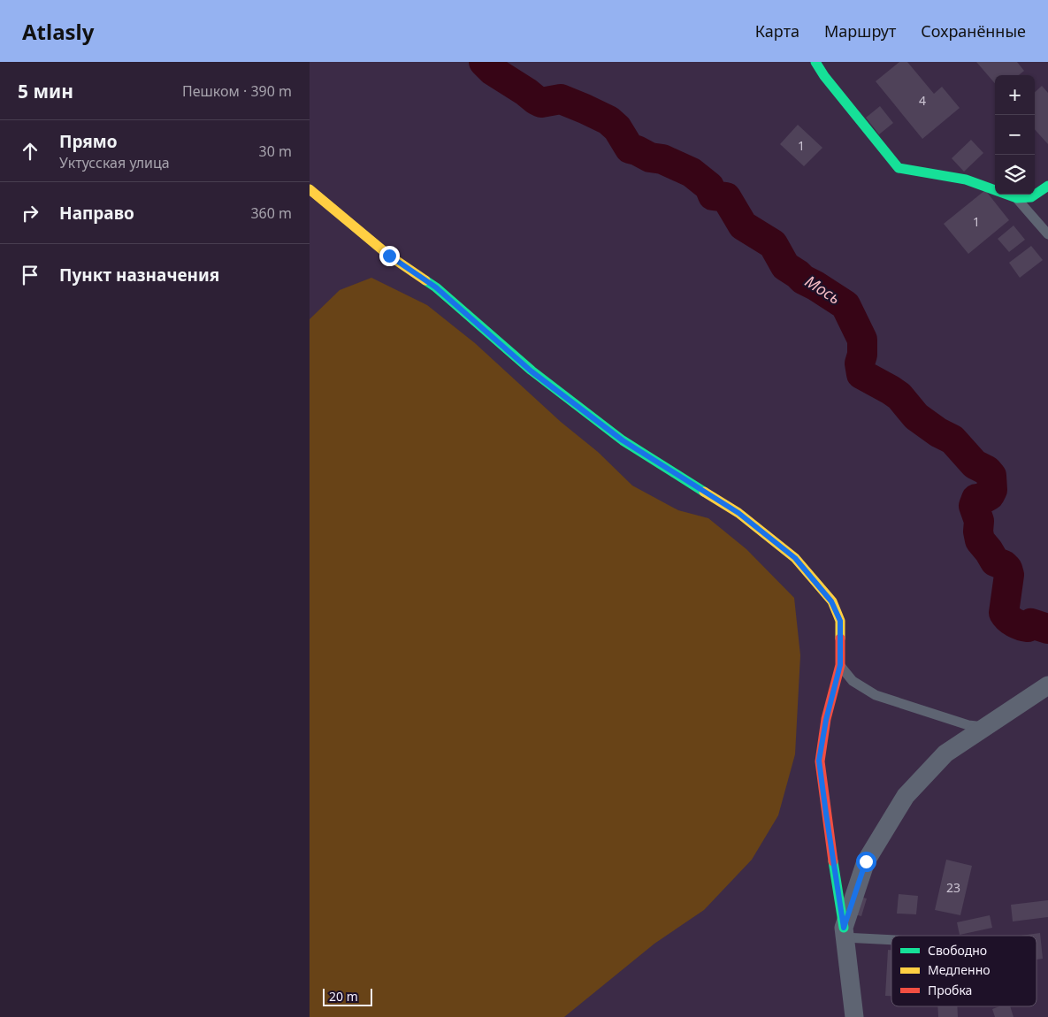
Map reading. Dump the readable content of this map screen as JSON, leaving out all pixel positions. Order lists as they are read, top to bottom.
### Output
{
  "water": ["Мось"],
  "house_numbers": [
    "4",
    "1",
    "1",
    "23"
  ],
  "legend": ["Свободно", "Медленно", "Пробка"],
  "scale_bar": "20 m",
  "page": {
    "header": "Atlasly",
    "nav": ["Карта", "Маршрут", "Сохранённые"],
    "heading": ["5 мин", "Пешком · 390 m"],
    "map_buttons": ["+", "−"],
    "list": [
      ["Прямо", "Уктусская улица", "30 m"],
      ["Направо", "360 m"],
      "Пункт назначения"
    ],
    "scale": "20 m"
  }
}
